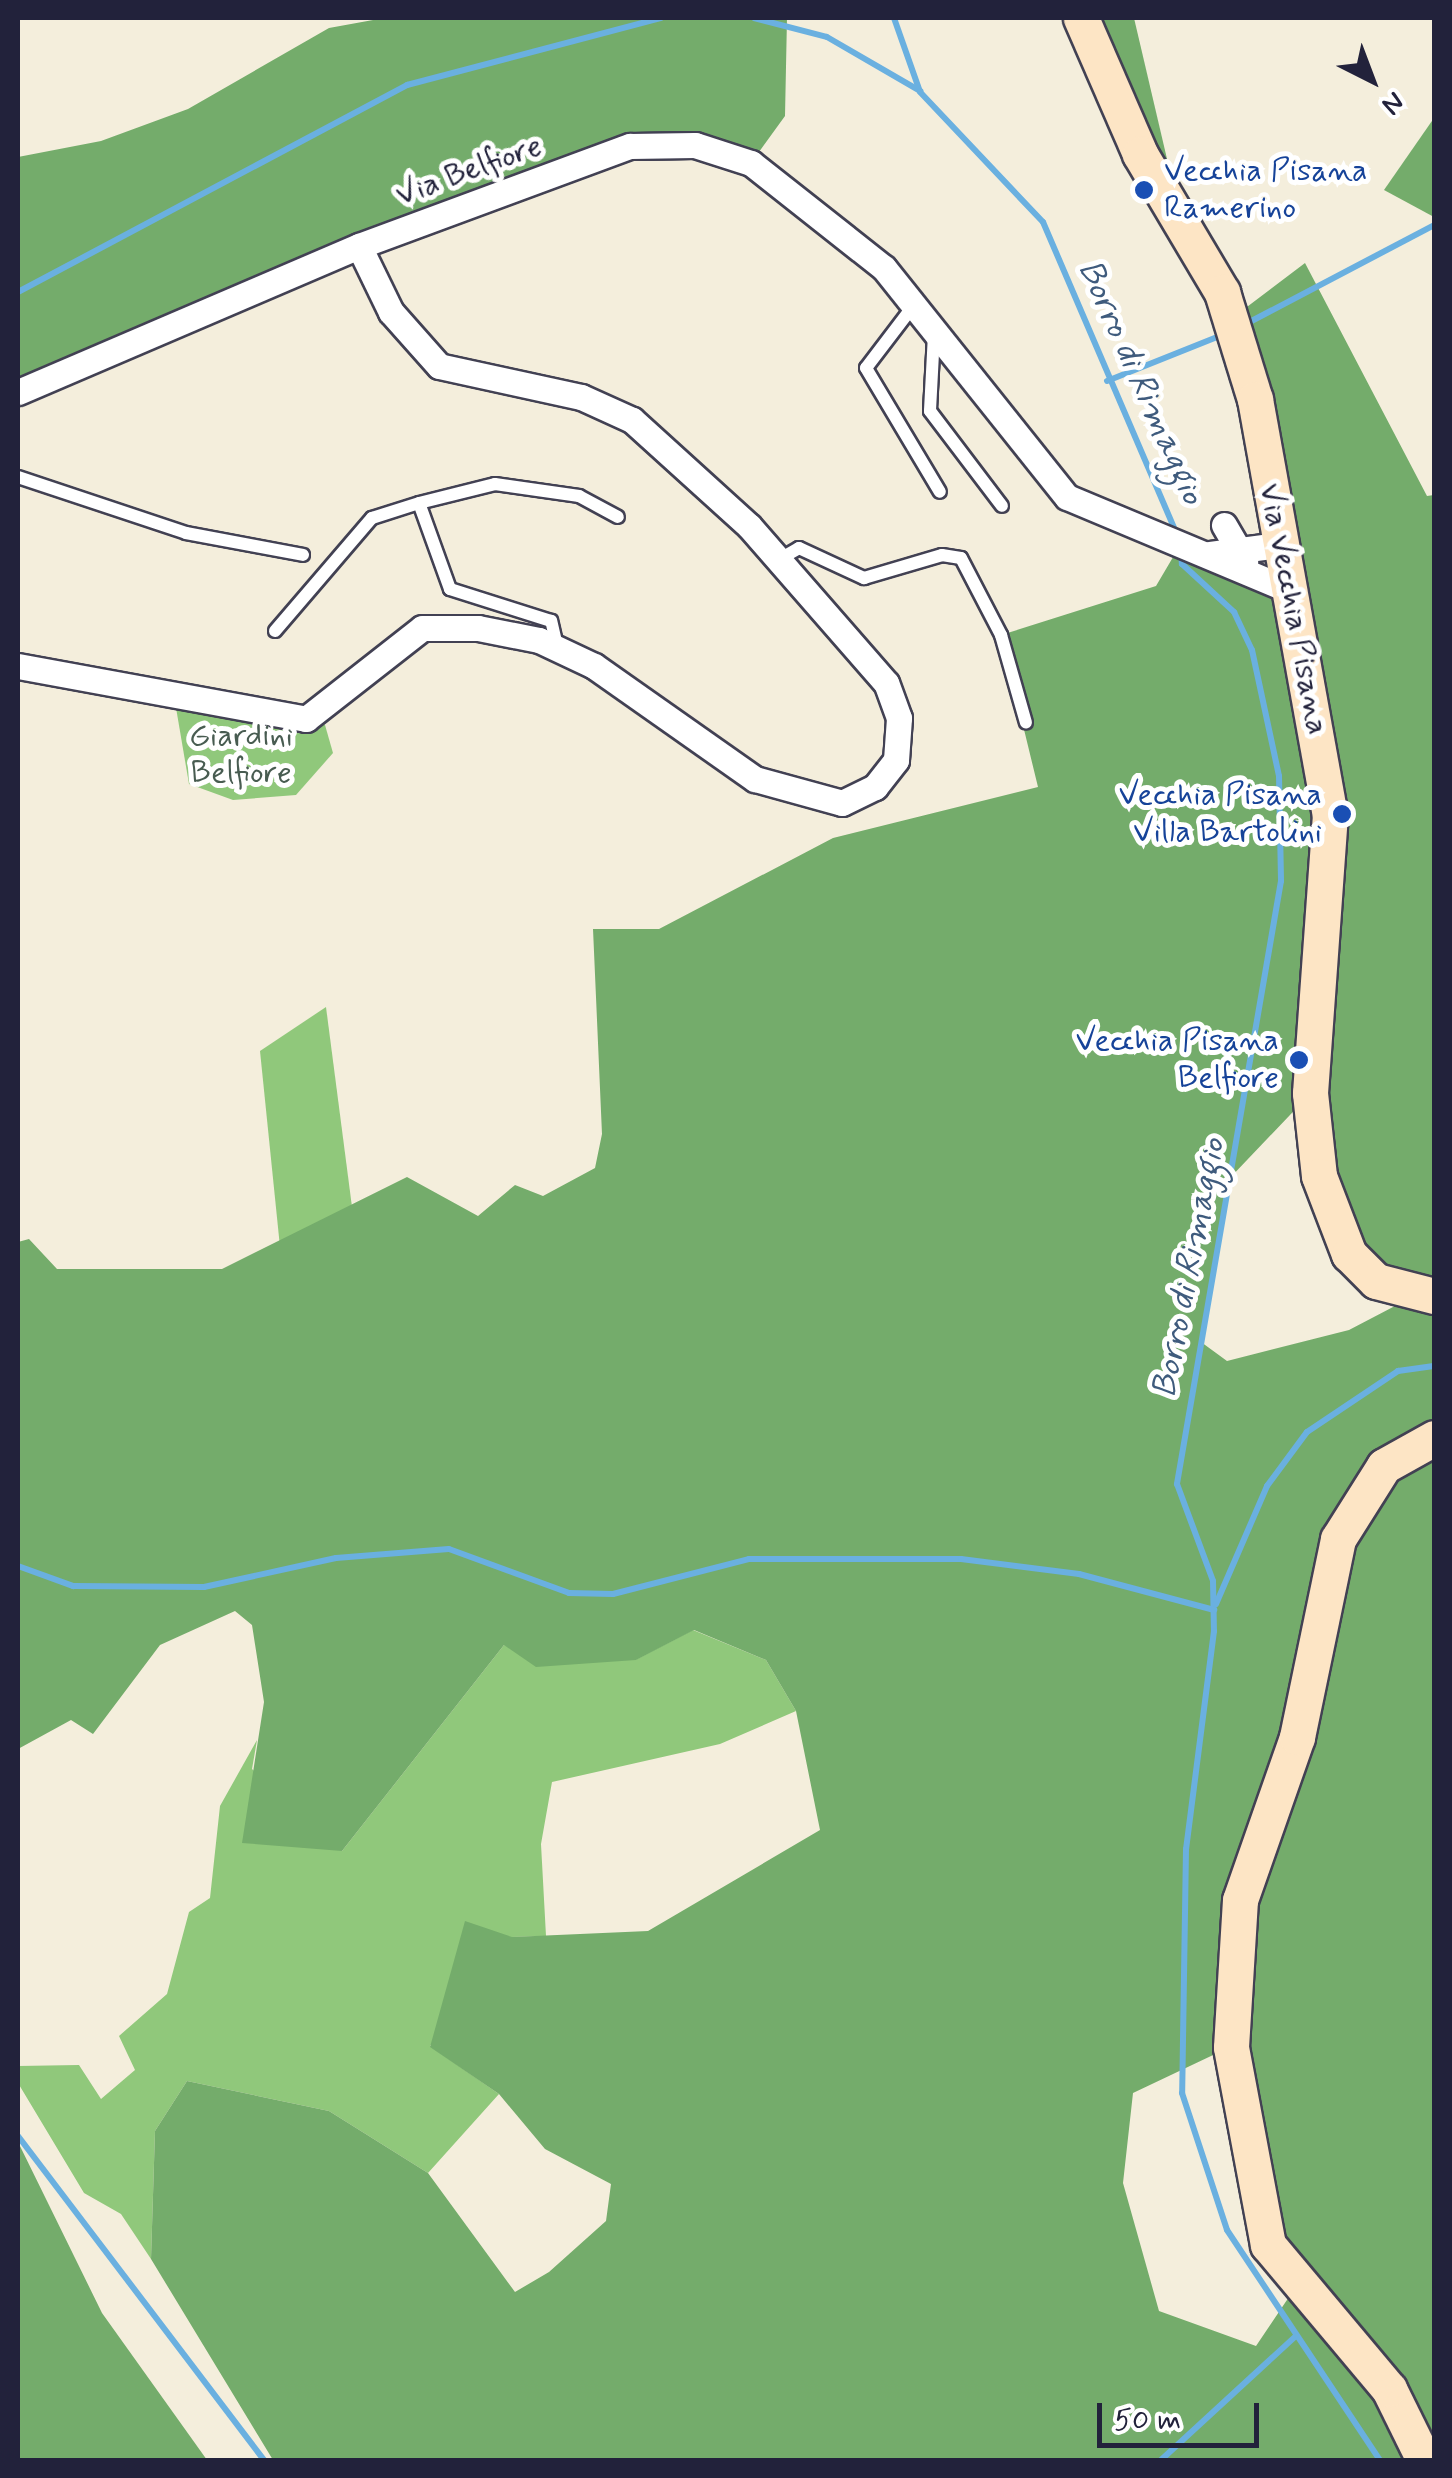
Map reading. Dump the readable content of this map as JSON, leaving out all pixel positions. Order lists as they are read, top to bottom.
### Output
{
  "streets": {
    "main road": ["Via Vecchia Pisana"],
    "street": ["Via Belfiore"]
  },
  "crossings": [
    ["Via Belfiore", "Via Vecchia Pisana"]
  ],
  "water": ["Borro di Rimaggio"],
  "parks": ["Giardini Belfiore"],
  "places": ["Vecchia Pisana Ramerino", "Vecchia Pisana Villa Bartolini", "Vecchia Pisana Belfiore"],
  "scale_bar": "50 m",
  "north": "bottom right"
}
